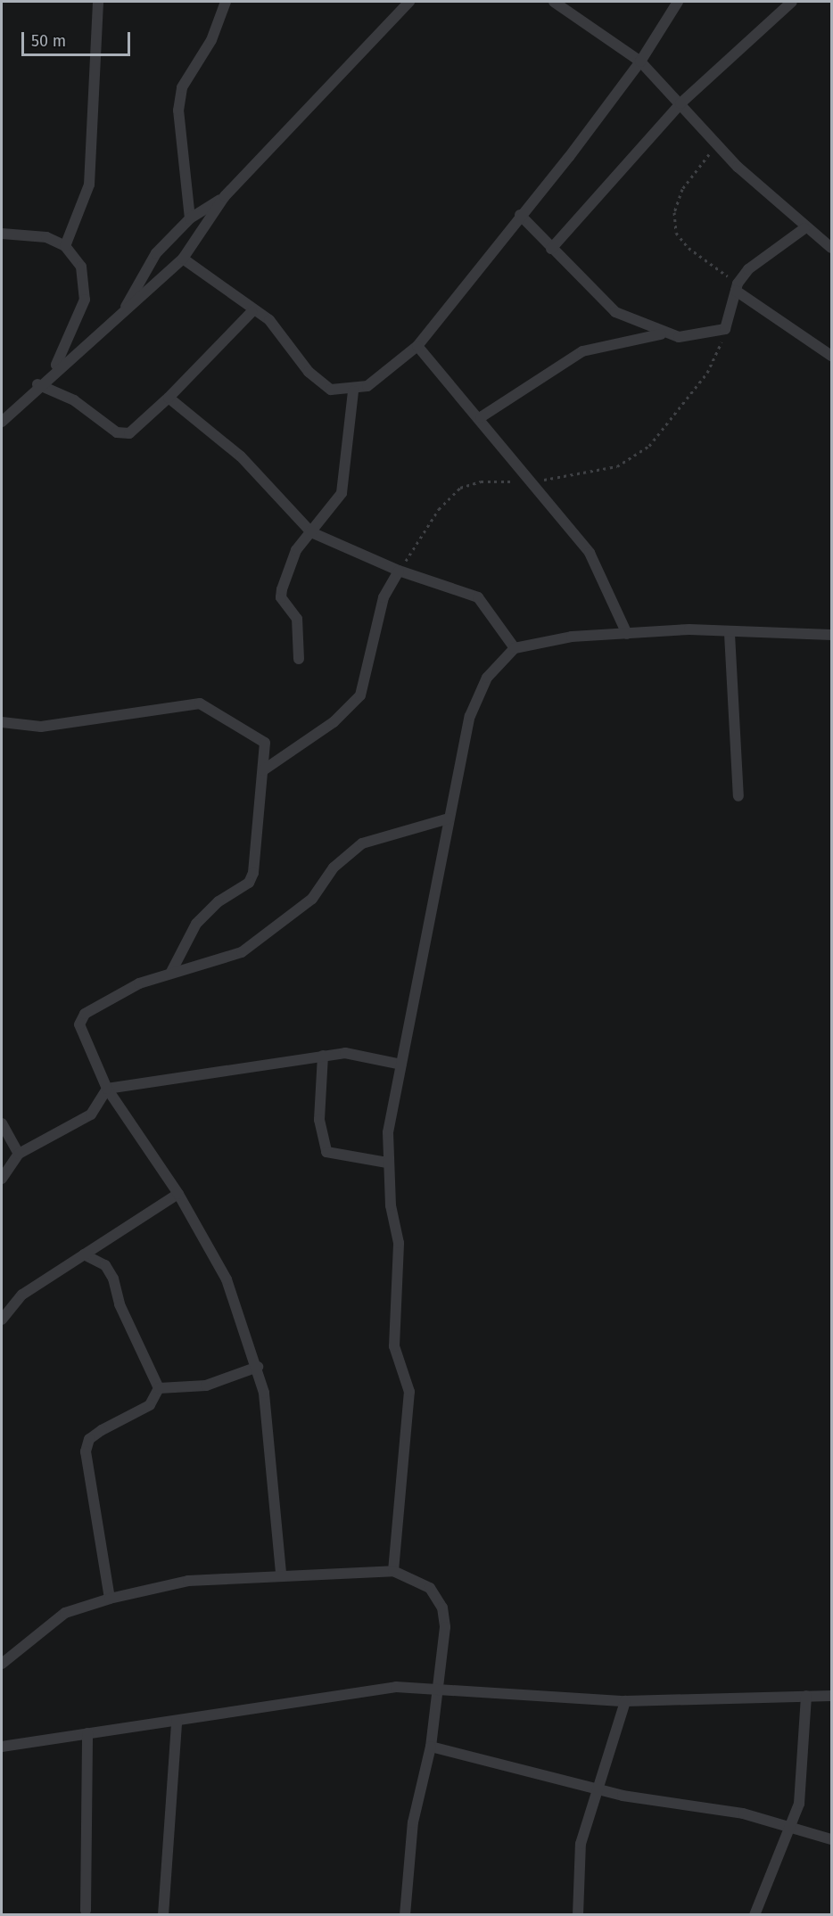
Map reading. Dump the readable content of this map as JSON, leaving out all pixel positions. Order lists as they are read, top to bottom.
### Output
{
  "scale_bar": "50 m"
}
